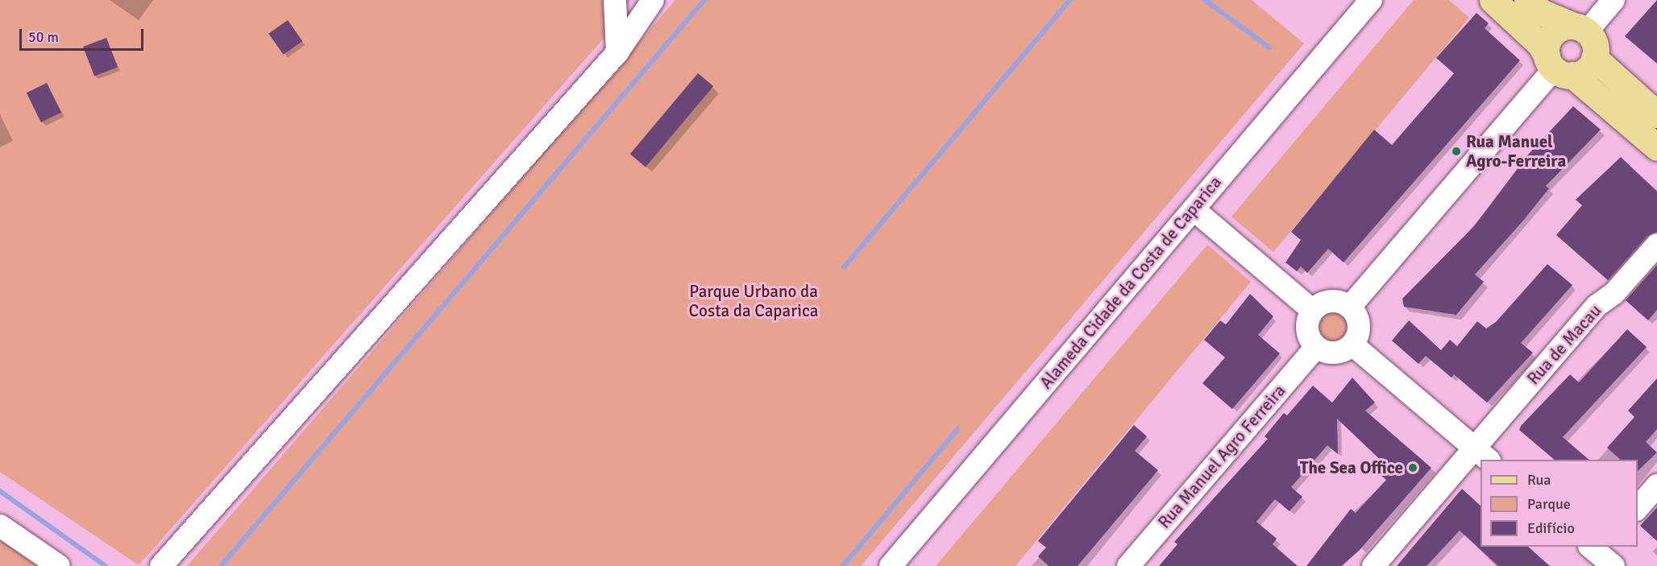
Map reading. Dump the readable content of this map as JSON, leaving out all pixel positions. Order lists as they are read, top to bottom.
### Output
{
  "streets": {
    "street": ["Alameda Cidade da Costa de Caparica", "Rua de Macau", "Rua Manuel Agro Ferreira"]
  },
  "parks": ["Parque Urbano da Costa da Caparica"],
  "places": ["Rua Manuel Agro-Ferreira", "The Sea Office"],
  "legend": ["Rua", "Parque", "Edifício"],
  "scale_bar": "50 m"
}
